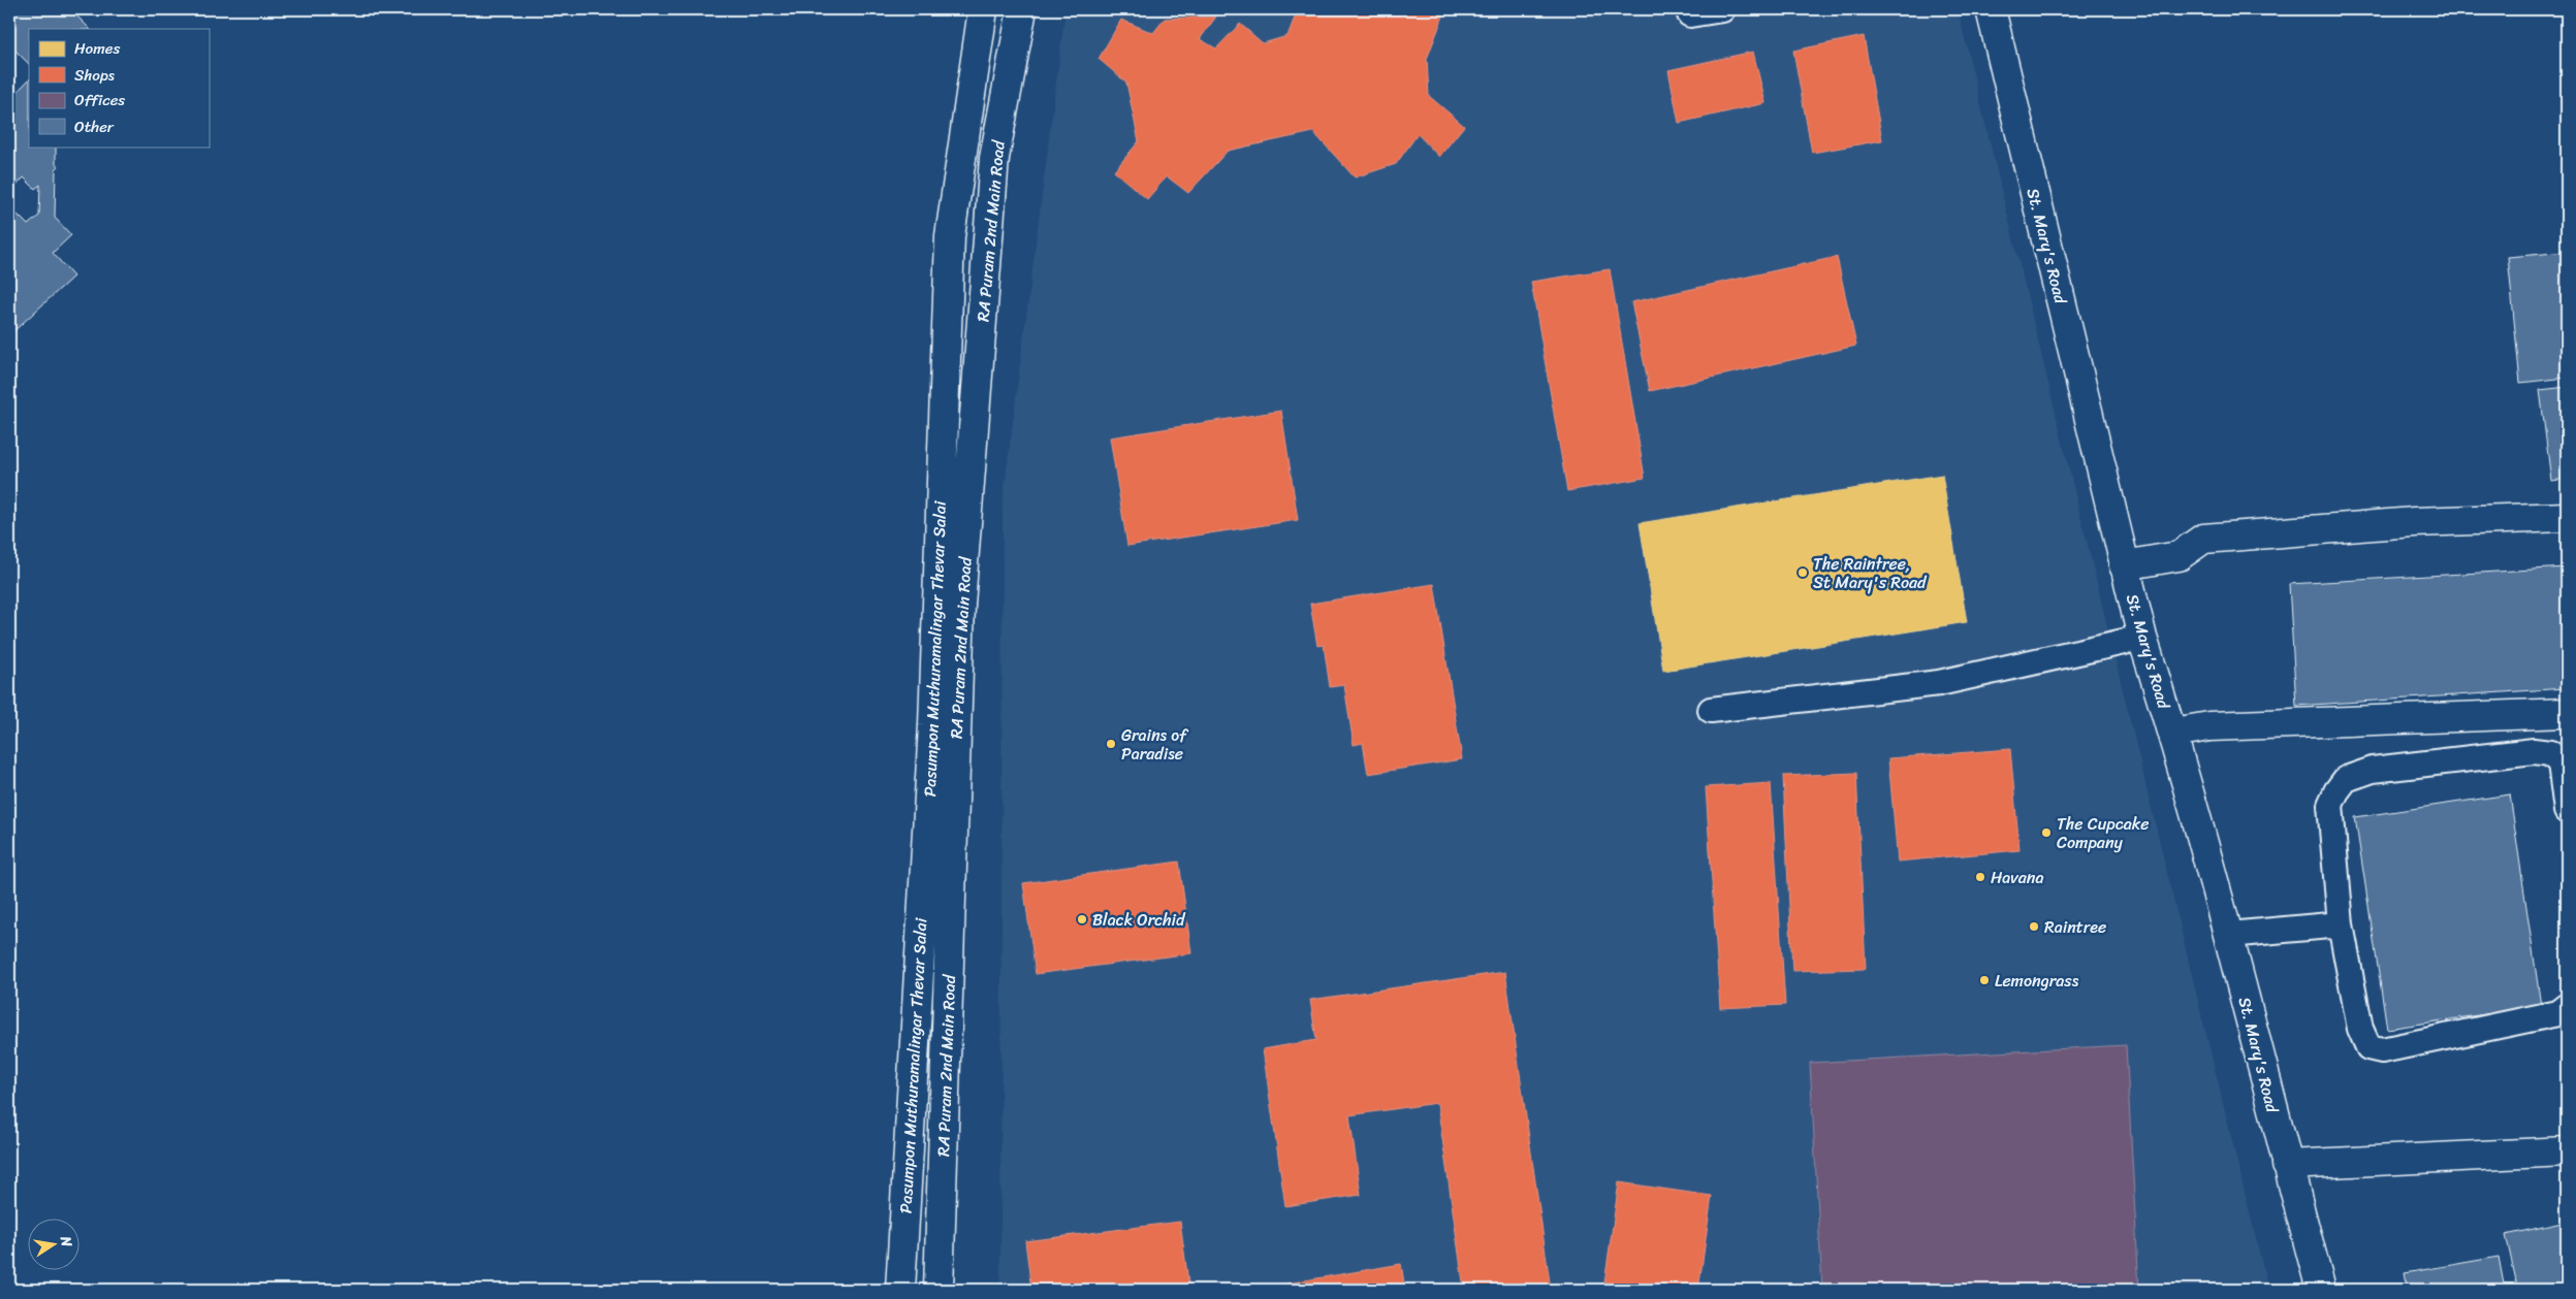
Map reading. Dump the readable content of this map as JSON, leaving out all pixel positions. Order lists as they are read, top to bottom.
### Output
{
  "streets": {
    "main road": ["RA Puram 2nd Main Road", "St. Mary's Road", "Pasumpon Muthuramalingar Thevar Salai"]
  },
  "places": [
    "The Raintree, St Mary's Road",
    "Grains of Paradise",
    "The Cupcake Company",
    "Havana",
    "Black Orchid",
    "Raintree",
    "Lemongrass"
  ],
  "legend": [
    "Homes",
    "Shops",
    "Offices",
    "Other"
  ],
  "north": "right"
}
